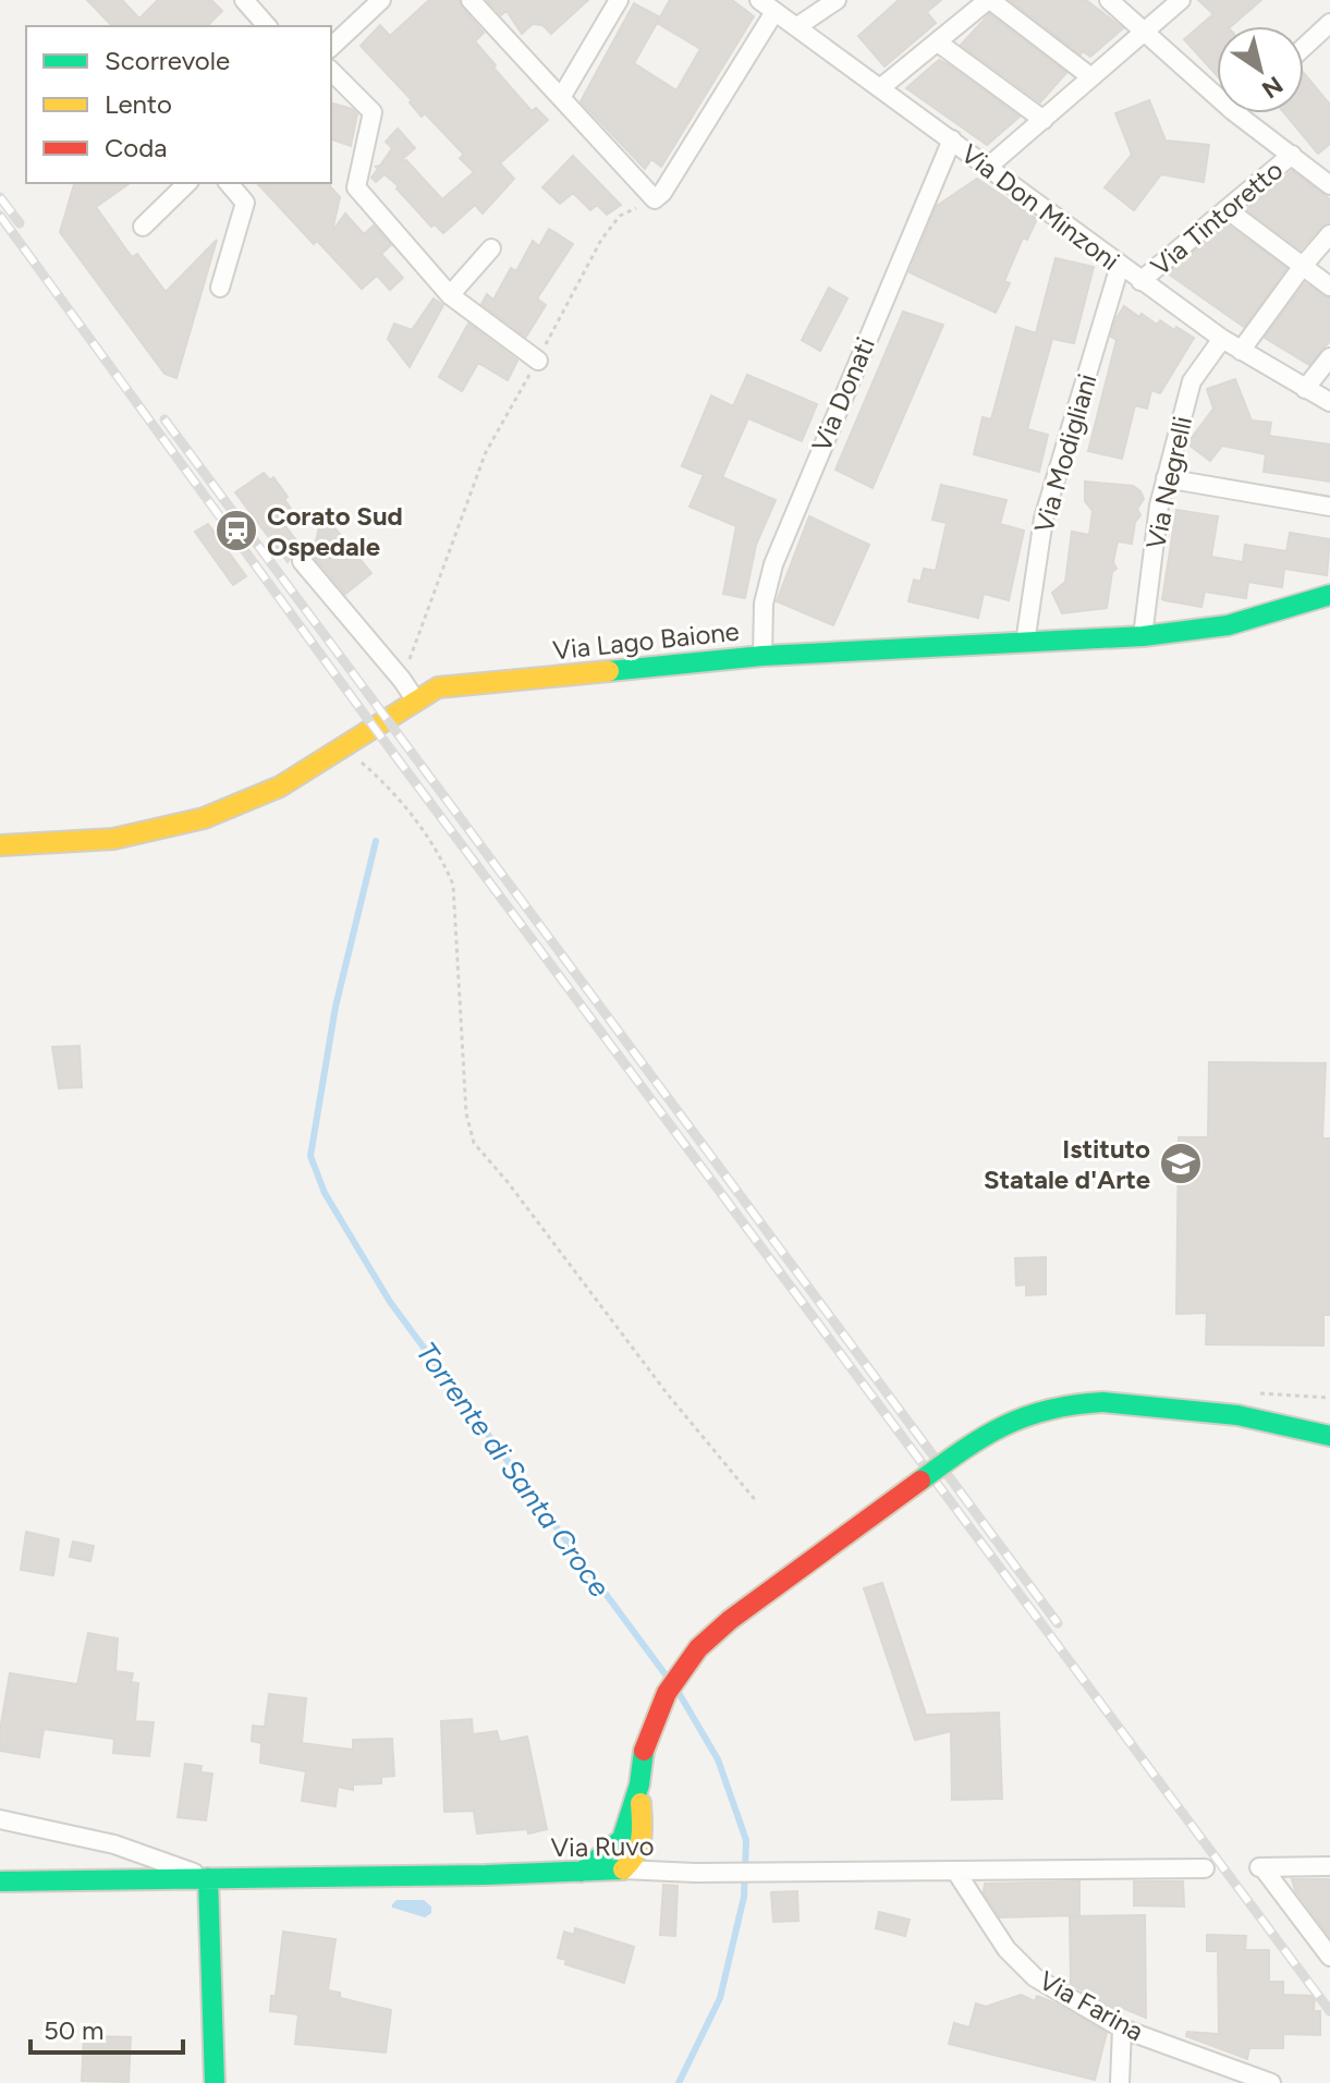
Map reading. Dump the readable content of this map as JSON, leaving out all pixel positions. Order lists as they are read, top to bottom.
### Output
{
  "streets": {
    "main road": ["Via Lago Baione", "Via Ruvo"],
    "street": [
      "Via Don Minzoni",
      "Via Tintoretto",
      "Via Donati",
      "Via Modigliani",
      "Via Negrelli",
      "Via Farina"
    ]
  },
  "crossings": [
    ["Via Don Minzoni", "Via Tintoretto"],
    ["Via Don Minzoni", "Via Donati"],
    ["Via Don Minzoni", "Via Modigliani"],
    ["Via Don Minzoni", "Via Negrelli"],
    ["Via Donati", "Via Lago Baione"],
    ["Via Modigliani", "Via Lago Baione"],
    ["Via Negrelli", "Via Lago Baione"],
    ["Via Ruvo", "Via Farina"]
  ],
  "water": ["Torrente di Santa Croce"],
  "places": {
    "station": ["Corato Sud Ospedale"],
    "school or university": ["Istituto Statale d'Arte"]
  },
  "legend": ["Scorrevole", "Lento", "Coda"],
  "scale_bar": "50 m",
  "north": "bottom right"
}
